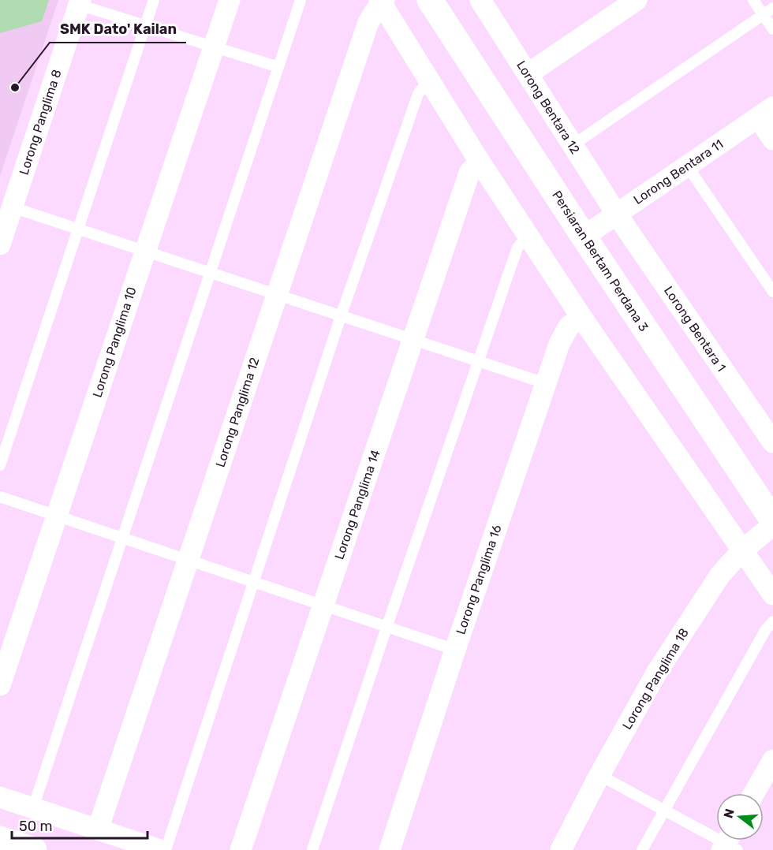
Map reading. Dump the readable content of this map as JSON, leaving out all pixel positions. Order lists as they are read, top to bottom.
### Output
{
  "streets": {
    "street": [
      "Lorong Bentara 12",
      "Lorong Panglima 8",
      "Lorong Bentara 11",
      "Persiaran Bertam Perdana 3",
      "Lorong Bentara 1",
      "Lorong Panglima 10",
      "Lorong Panglima 12",
      "Lorong Panglima 14",
      "Lorong Panglima 16",
      "Lorong Panglima 18"
    ]
  },
  "crossings": [
    ["Lorong Bentara 12", "Lorong Bentara 11"],
    ["Lorong Bentara 12", "Lorong Bentara 1"],
    ["Lorong Bentara 11", "Persiaran Bertam Perdana 3"],
    ["Lorong Bentara 11", "Lorong Bentara 1"]
  ],
  "places": ["SMK Dato' Kailan"],
  "scale_bar": "50 m",
  "north": "left"
}
